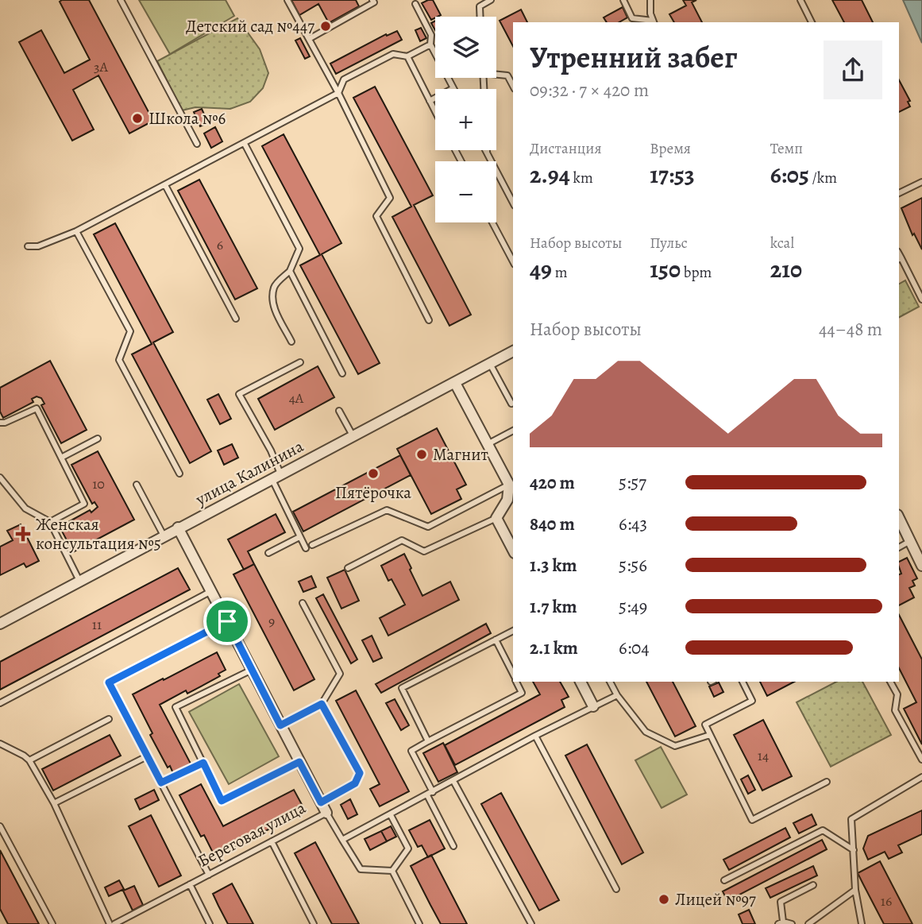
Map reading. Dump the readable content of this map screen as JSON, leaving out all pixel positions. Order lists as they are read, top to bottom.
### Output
{
  "streets": {
    "street": ["улица Калинина", "Береговая улица"]
  },
  "crossings": [
    ["улица Калинина", "Береговая улица"]
  ],
  "places": {
    "other": [
      "Детский сад №447",
      "Школа №6",
      "Магнит",
      "Пятёрочка",
      "Лицей №97"
    ],
    "health": ["Женская консультация №5"]
  },
  "house_numbers": [
    "3А",
    "6",
    "4А",
    "10",
    "9",
    "11",
    "14",
    "16"
  ],
  "page": {
    "map_buttons": ["+", "−"],
    "heading": ["Утренний забег", "09:32 · 7 × 420 m"],
    "stats": [
      ["Дистанция", "2.94 km"],
      ["Время", "17:53"],
      ["Темп", "6:05 /km"],
      ["Набор высоты", "49 m"],
      ["Пульс", "150 bpm"],
      ["kcal", "210"]
    ],
    "chart": ["Набор высоты", "44–48 m"],
    "list": [
      {
        "name": "420 m",
        "note": "5:57"
      },
      {
        "name": "840 m",
        "note": "6:43"
      },
      {
        "name": "1.3 km",
        "note": "5:56"
      },
      {
        "name": "1.7 km",
        "note": "5:49"
      },
      {
        "name": "2.1 km",
        "note": "6:04"
      }
    ]
  }
}
